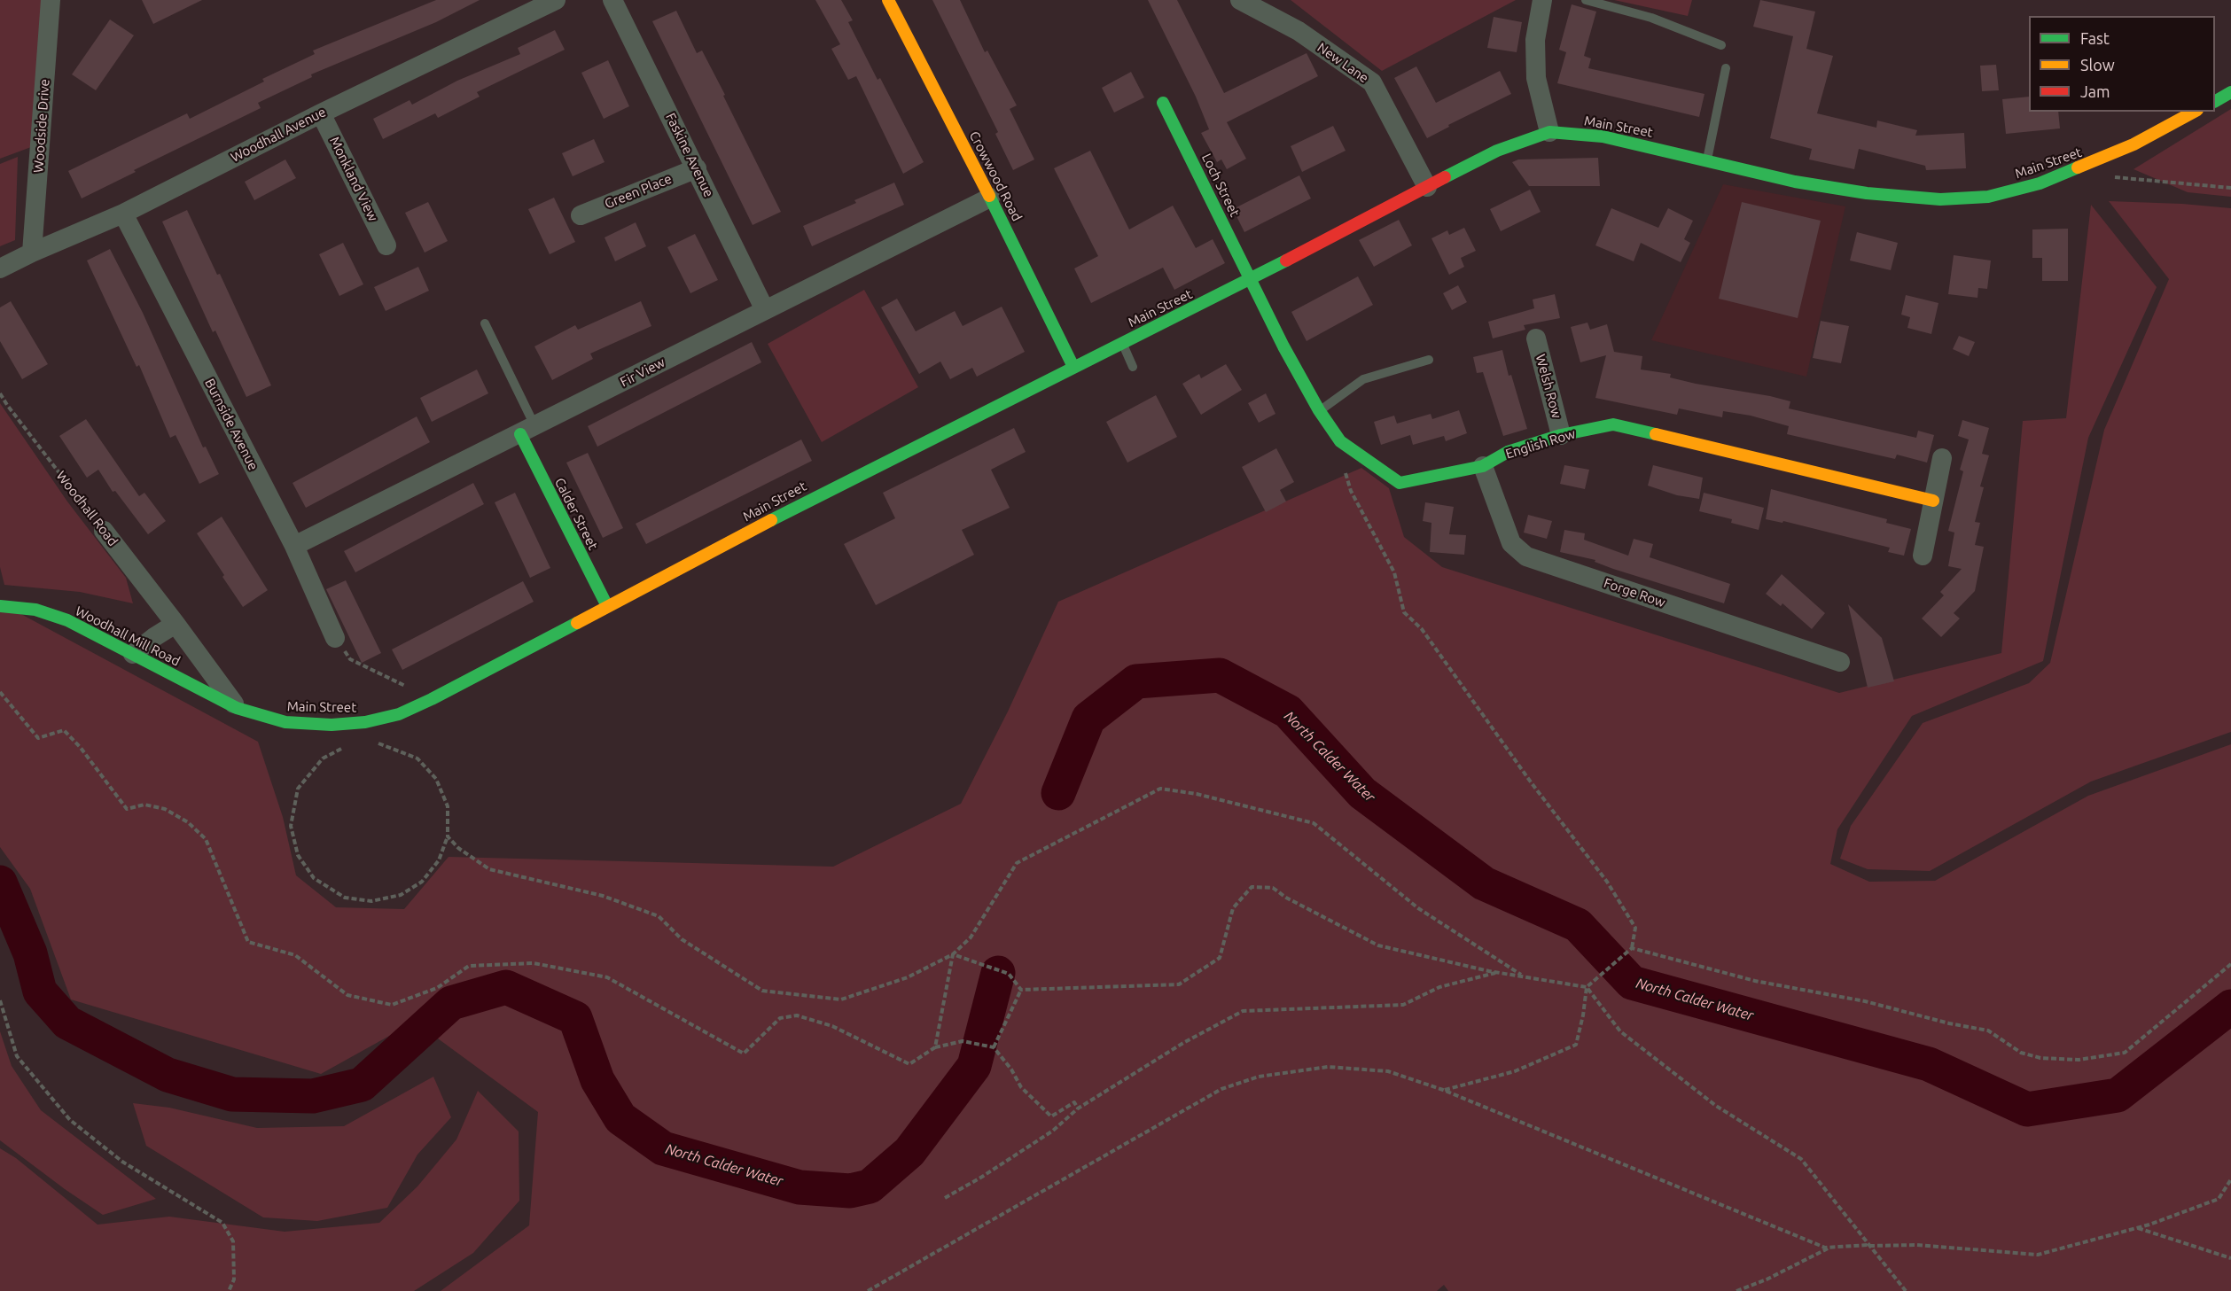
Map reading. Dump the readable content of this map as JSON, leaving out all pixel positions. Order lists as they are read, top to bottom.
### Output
{
  "streets": {
    "main road": [
      "Main Street",
      "Crowwood Road",
      "Loch Street",
      "English Row",
      "Calder Street",
      "Woodhall Mill Road"
    ],
    "street": [
      "New Lane",
      "Woodside Drive",
      "Woodhall Avenue",
      "Faskine Avenue",
      "Monkland View",
      "Green Place",
      "Fir View",
      "Welsh Row",
      "Burnside Avenue",
      "Woodhall Road",
      "Forge Row"
    ]
  },
  "crossings": [
    ["New Lane", "Main Street"],
    ["Woodside Drive", "Woodhall Avenue"],
    ["Main Street", "Crowwood Road"],
    ["Main Street", "Loch Street"],
    ["Main Street", "English Row"],
    ["Main Street", "Woodhall Road"],
    ["Main Street", "Calder Street"],
    ["Main Street", "Woodhall Mill Road"],
    ["Woodhall Avenue", "Monkland View"],
    ["Woodhall Avenue", "Burnside Avenue"],
    ["Faskine Avenue", "Green Place"],
    ["Faskine Avenue", "Fir View"],
    ["Crowwood Road", "Fir View"],
    ["Loch Street", "English Row"],
    ["Fir View", "Burnside Avenue"],
    ["Fir View", "Calder Street"],
    ["Welsh Row", "English Row"],
    ["English Row", "Forge Row"],
    ["Woodhall Road", "Woodhall Mill Road"]
  ],
  "water": ["North Calder Water"],
  "legend": ["Fast", "Slow", "Jam"]
}
